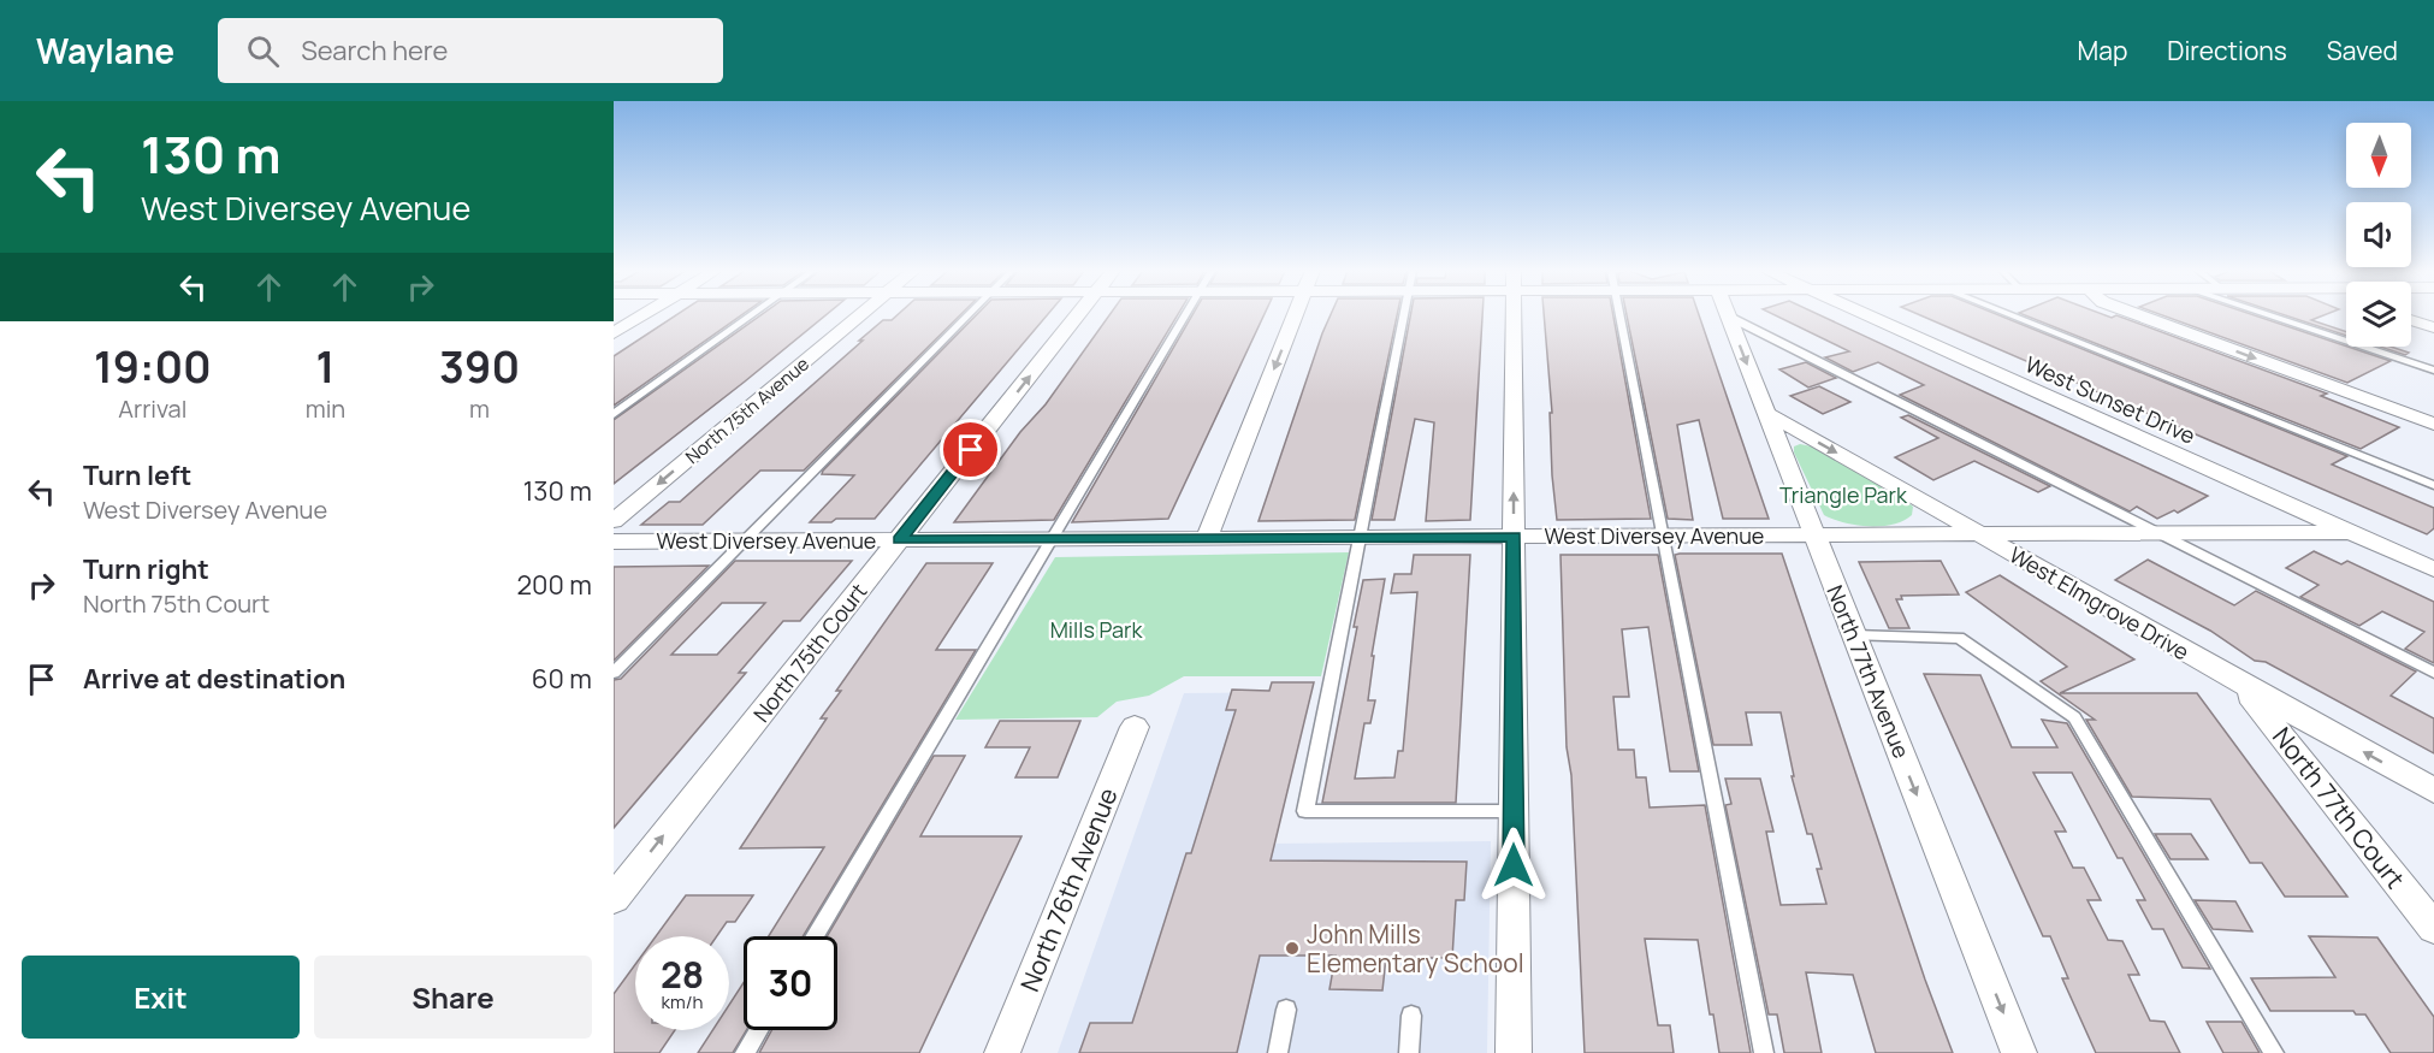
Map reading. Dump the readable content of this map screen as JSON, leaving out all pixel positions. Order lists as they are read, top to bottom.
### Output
{
  "streets": {
    "street": [
      "West Sunset Drive",
      "North 75th Avenue",
      "West Diversey Avenue",
      "West Elmgrove Drive",
      "North 75th Court",
      "North 77th Avenue",
      "North 77th Court",
      "North 76th Avenue"
    ]
  },
  "crossings": [
    ["West Sunset Drive", "West Diversey Avenue"],
    ["West Diversey Avenue", "West Elmgrove Drive"],
    ["West Diversey Avenue", "North 75th Court"],
    ["West Diversey Avenue", "North 77th Avenue"],
    ["West Elmgrove Drive", "North 77th Avenue"],
    ["West Elmgrove Drive", "North 77th Court"]
  ],
  "one_way": ["North 75th Avenue", "North 75th Court", "North 77th Avenue"],
  "parks": ["Triangle Park", "Mills Park"],
  "places": ["John Mills Elementary School"],
  "north": "bottom",
  "page": {
    "header": "Waylane",
    "search": "Search here",
    "nav": ["Map", "Directions", "Saved"],
    "turn": ["130 m", "West Diversey Avenue"],
    "eta": [
      "19:00",
      "Arrival",
      "1",
      "min",
      "390",
      "m"
    ],
    "list": [
      {
        "name": "Turn left",
        "note": "West Diversey Avenue",
        "value": "130 m"
      },
      {
        "name": "Turn right",
        "note": "North 75th Court",
        "value": "200 m"
      },
      {
        "name": "Arrive at destination",
        "value": "60 m"
      }
    ],
    "speed": "28 km/h",
    "limit": "30",
    "buttons": ["Exit", "Share"]
  }
}
